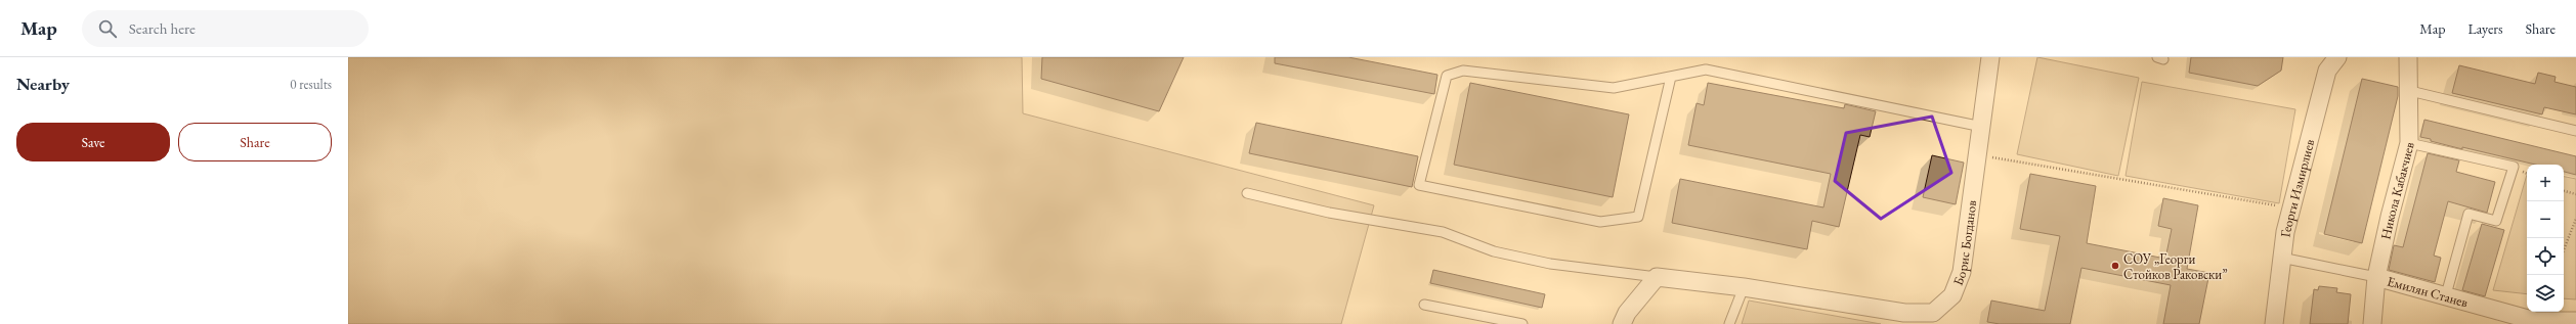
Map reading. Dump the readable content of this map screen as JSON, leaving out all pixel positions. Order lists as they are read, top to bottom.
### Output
{
  "streets": {
    "street": [
      "Георги Измирлиев",
      "Никола Кабакчиев",
      "Борис Богданов",
      "Емилян Станев"
    ]
  },
  "crossings": [
    ["Никола Кабакчиев", "Емилян Станев"]
  ],
  "places": ["СОУ „Георги Стойков Раковски”"],
  "page": {
    "header": "Map",
    "search": "Search here",
    "nav": ["Map", "Layers", "Share"],
    "heading": ["Nearby", "0 results"],
    "buttons": ["Save", "Share"],
    "map_buttons": ["+", "−"]
  }
}
